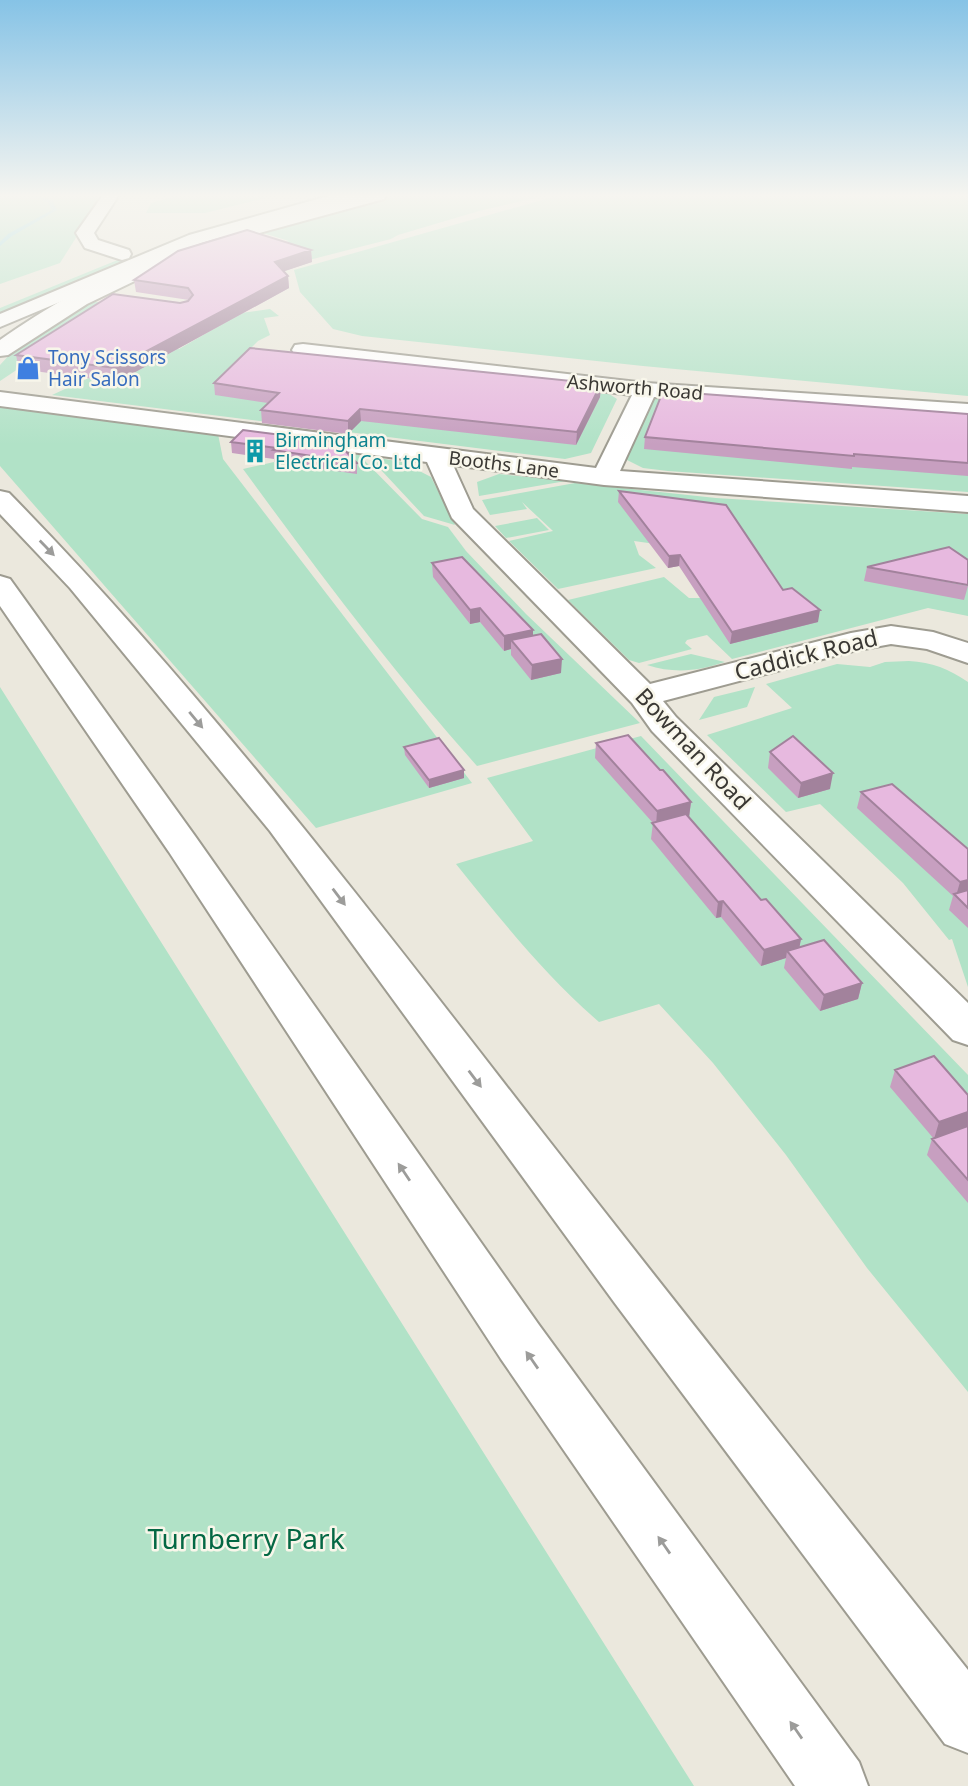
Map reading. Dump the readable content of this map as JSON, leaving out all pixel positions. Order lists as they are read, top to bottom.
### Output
{
  "streets": {
    "main road": [
      "Ashworth Road",
      "Booths Lane",
      "Caddick Road",
      "Bowman Road"
    ]
  },
  "crossings": [
    ["Booths Lane", "Bowman Road"],
    ["Caddick Road", "Bowman Road"]
  ],
  "parks": ["Turnberry Park"],
  "places": {
    "shop": ["Tony Scissors Hair Salon"],
    "building": ["Birmingham Electrical Co. Ltd"]
  }
}
